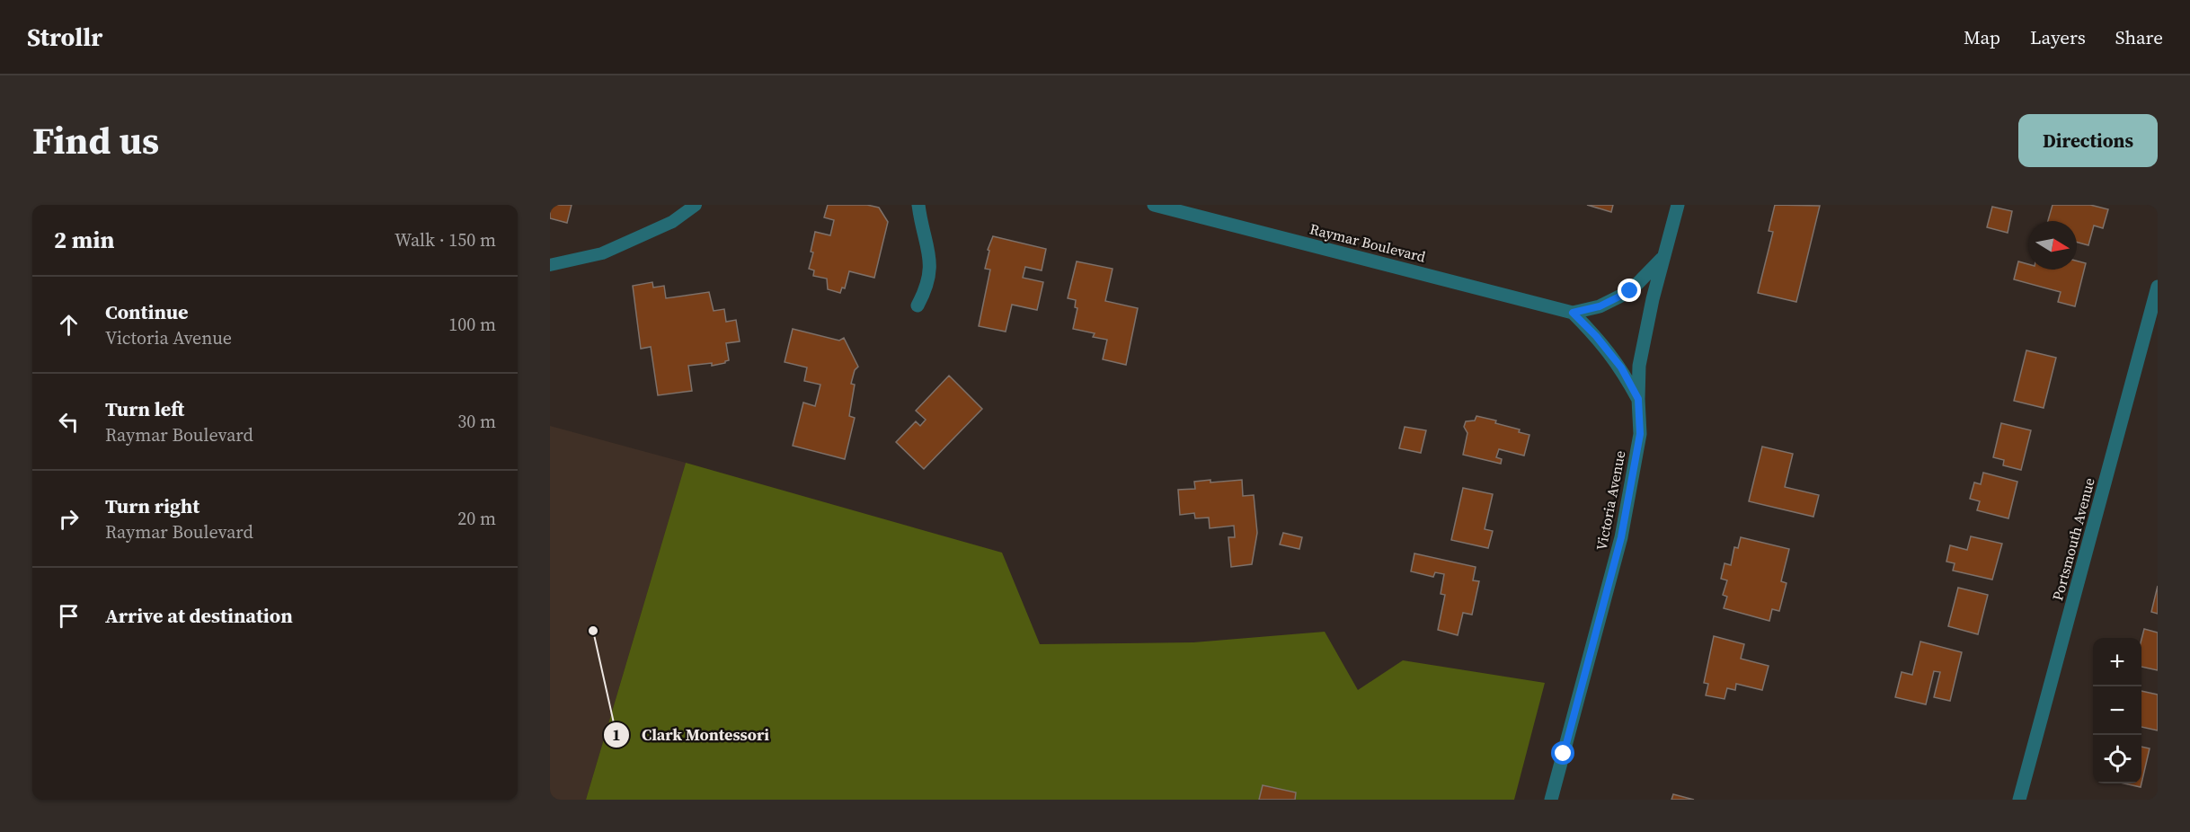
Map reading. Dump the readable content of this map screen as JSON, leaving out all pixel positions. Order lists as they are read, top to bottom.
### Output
{
  "streets": {
    "street": ["Raymar Boulevard", "Victoria Avenue", "Portsmouth Avenue"]
  },
  "crossings": [
    ["Raymar Boulevard", "Victoria Avenue"]
  ],
  "places": ["Clark Montessori"],
  "north": "right",
  "page": {
    "header": "Strollr",
    "nav": ["Map", "Layers", "Share"],
    "title": "Find us",
    "buttons": "Directions",
    "heading": ["2 min", "Walk · 150 m"],
    "list": [
      ["Continue", "Victoria Avenue", "100 m"],
      ["Turn left", "Raymar Boulevard", "30 m"],
      ["Turn right", "Raymar Boulevard", "20 m"],
      "Arrive at destination"
    ],
    "map_buttons": ["+", "−"]
  }
}
